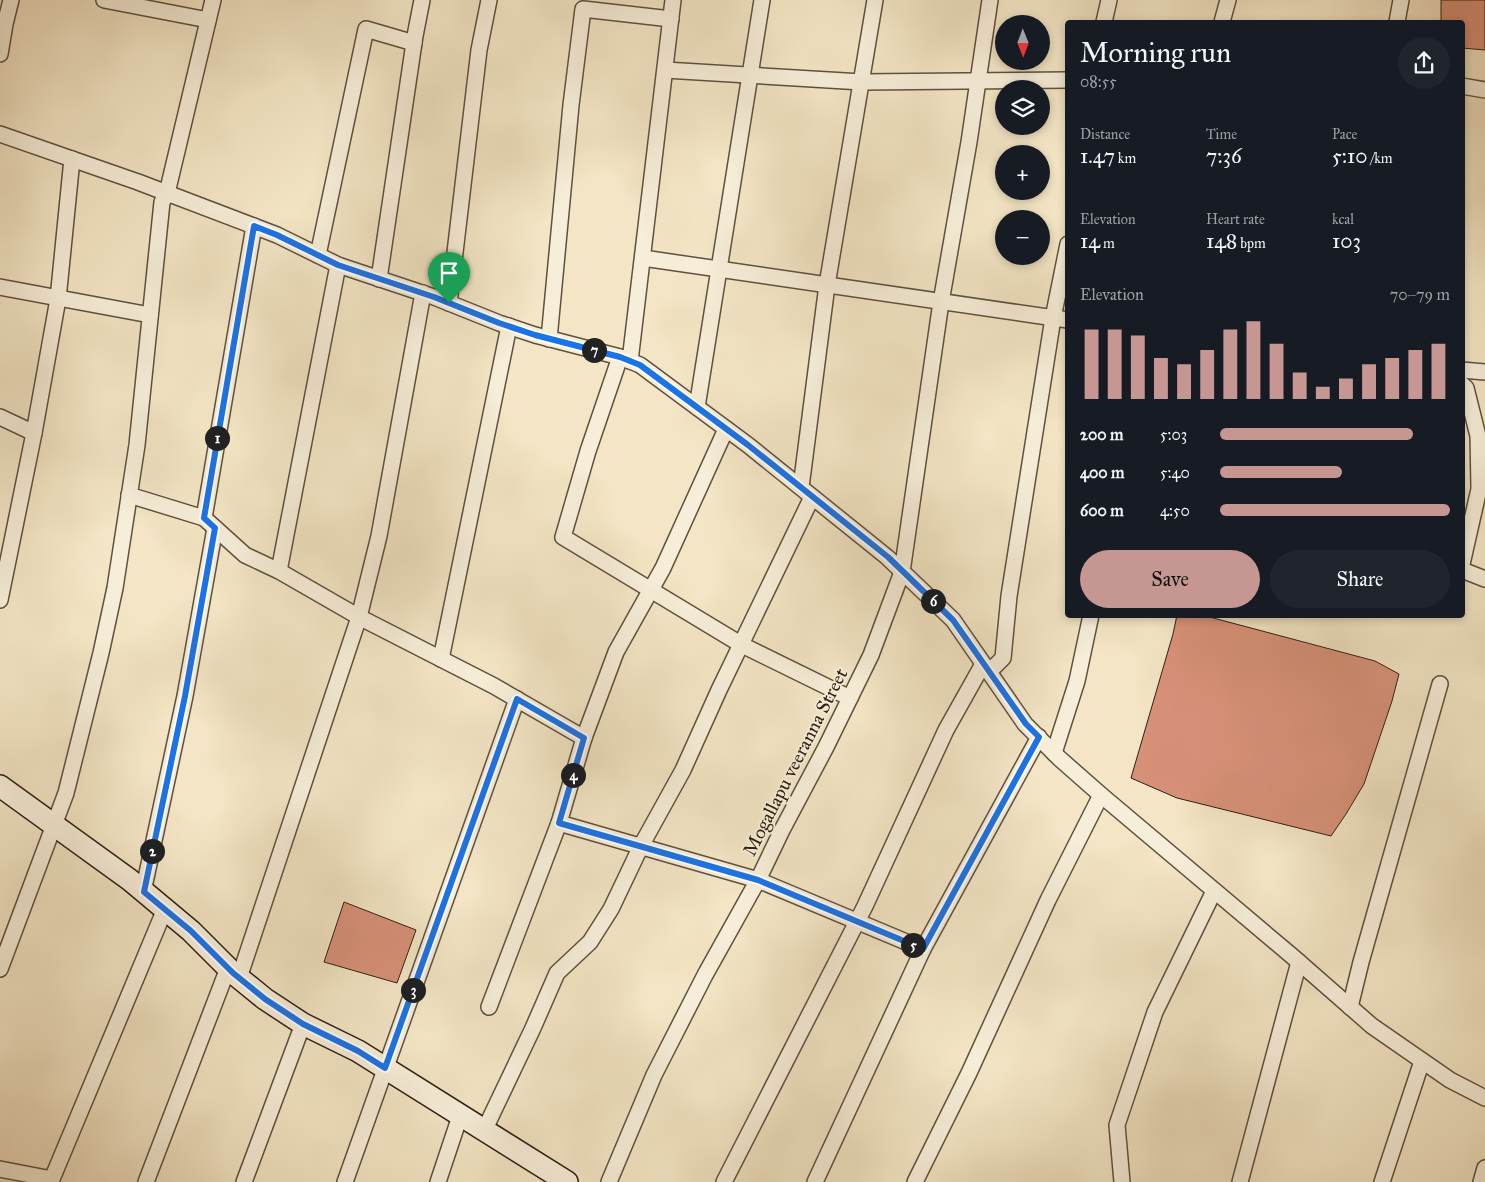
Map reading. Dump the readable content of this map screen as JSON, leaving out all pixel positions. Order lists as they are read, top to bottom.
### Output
{
  "streets": {
    "street": ["Mogallapu veeranna Street"]
  },
  "north": "bottom",
  "page": {
    "map_buttons": ["+", "−"],
    "heading": ["Morning run", "08:55"],
    "stats": [
      ["Distance", "1.47 km"],
      ["Time", "7:36"],
      ["Pace", "5:10 /km"],
      ["Elevation", "14 m"],
      ["Heart rate", "148 bpm"],
      ["kcal", "103"]
    ],
    "chart": ["Elevation", "70–79 m"],
    "pins": [
      "7",
      "1",
      "6",
      "4",
      "2",
      "5",
      "3"
    ],
    "list": [
      {
        "name": "200 m",
        "note": "5:03"
      },
      {
        "name": "400 m",
        "note": "5:40"
      },
      {
        "name": "600 m",
        "note": "4:50"
      }
    ],
    "buttons": ["Save", "Share"]
  }
}
